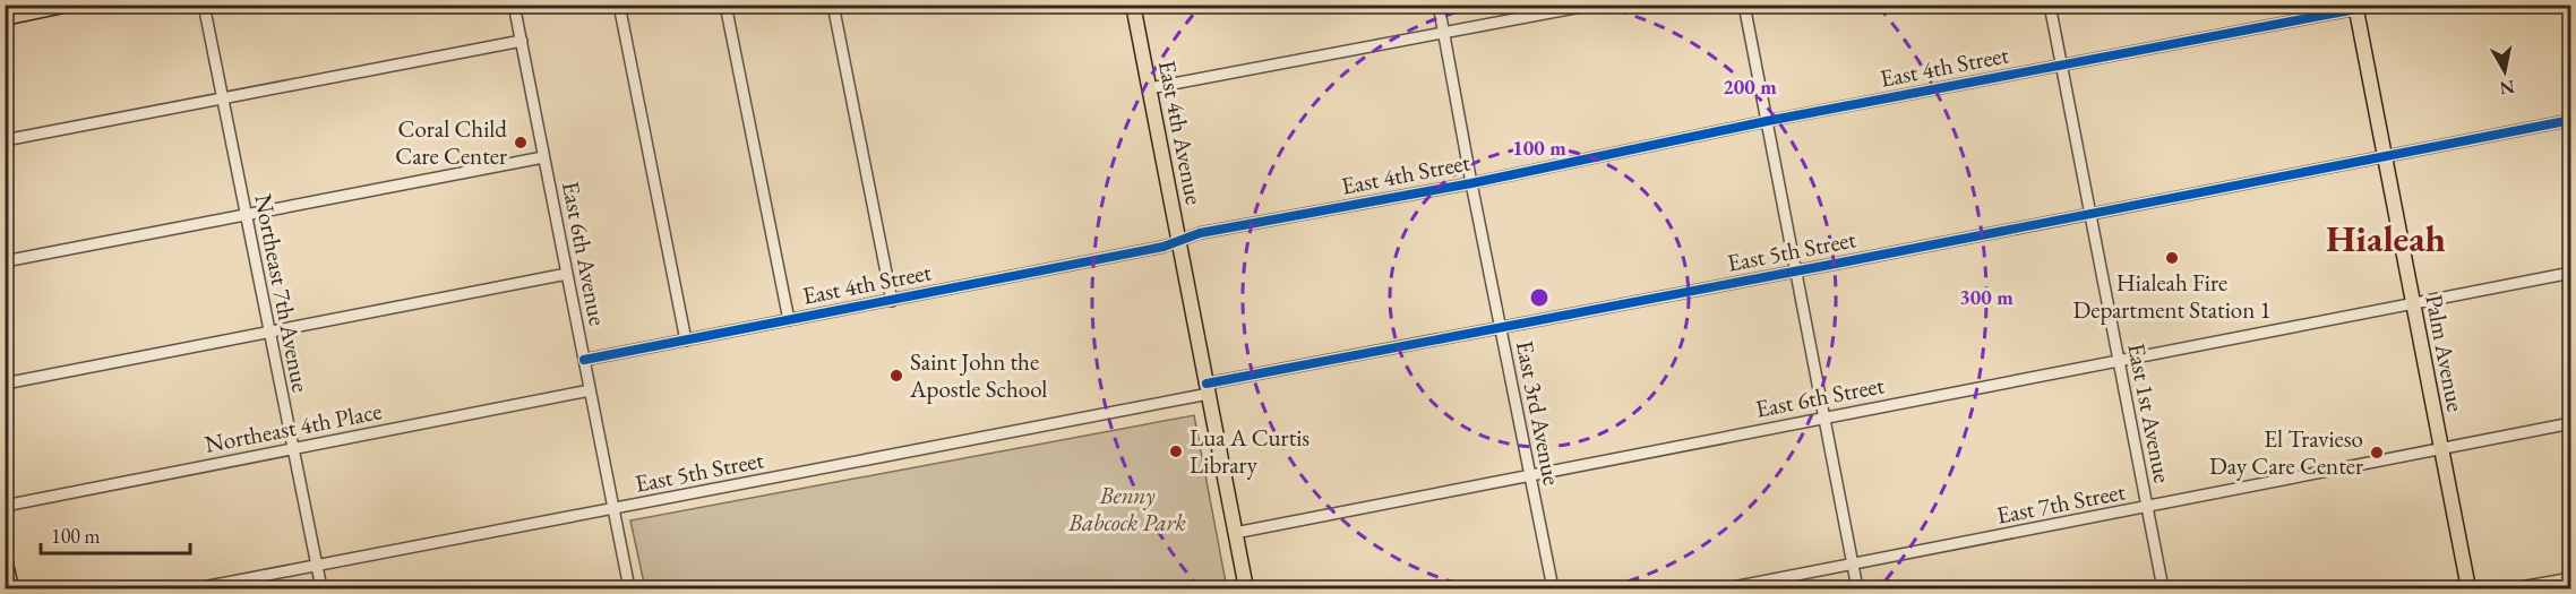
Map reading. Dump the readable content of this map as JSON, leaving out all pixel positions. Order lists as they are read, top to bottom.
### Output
{
  "streets": {
    "main road": ["East 4th Avenue", "Palm Avenue"],
    "street": [
      "East 4th Street",
      "East 5th Street",
      "East 6th Avenue",
      "Northeast 7th Avenue",
      "East 6th Street",
      "East 3rd Avenue",
      "East 1st Avenue",
      "Northeast 4th Place",
      "East 7th Street"
    ]
  },
  "crossings": [
    ["East 4th Street", "East 4th Avenue"],
    ["East 4th Street", "East 6th Avenue"],
    ["East 4th Street", "Palm Avenue"],
    ["East 4th Street", "East 3rd Avenue"],
    ["East 4th Street", "East 1st Avenue"],
    ["East 4th Avenue", "East 5th Street"],
    ["East 4th Avenue", "East 6th Street"],
    ["East 5th Street", "East 6th Avenue"],
    ["East 5th Street", "Northeast 7th Avenue"],
    ["East 5th Street", "Palm Avenue"],
    ["East 5th Street", "East 3rd Avenue"],
    ["East 5th Street", "East 1st Avenue"],
    ["East 6th Avenue", "Northeast 4th Place"],
    ["Northeast 7th Avenue", "Northeast 4th Place"],
    ["Palm Avenue", "East 6th Street"],
    ["Palm Avenue", "East 7th Street"],
    ["East 6th Street", "East 3rd Avenue"],
    ["East 6th Street", "East 1st Avenue"],
    ["East 1st Avenue", "East 7th Street"]
  ],
  "districts": ["Hialeah"],
  "parks": ["Benny Babcock Park"],
  "places": [
    "Coral Child Care Center",
    "Hialeah Fire Department Station 1",
    "Saint John the Apostle School",
    "Lua A Curtis Library",
    "El Travieso Day Care Center"
  ],
  "scale_bar": "100 m",
  "north": "bottom",
  "rings": ["200 m", "100 m", "300 m"]
}
